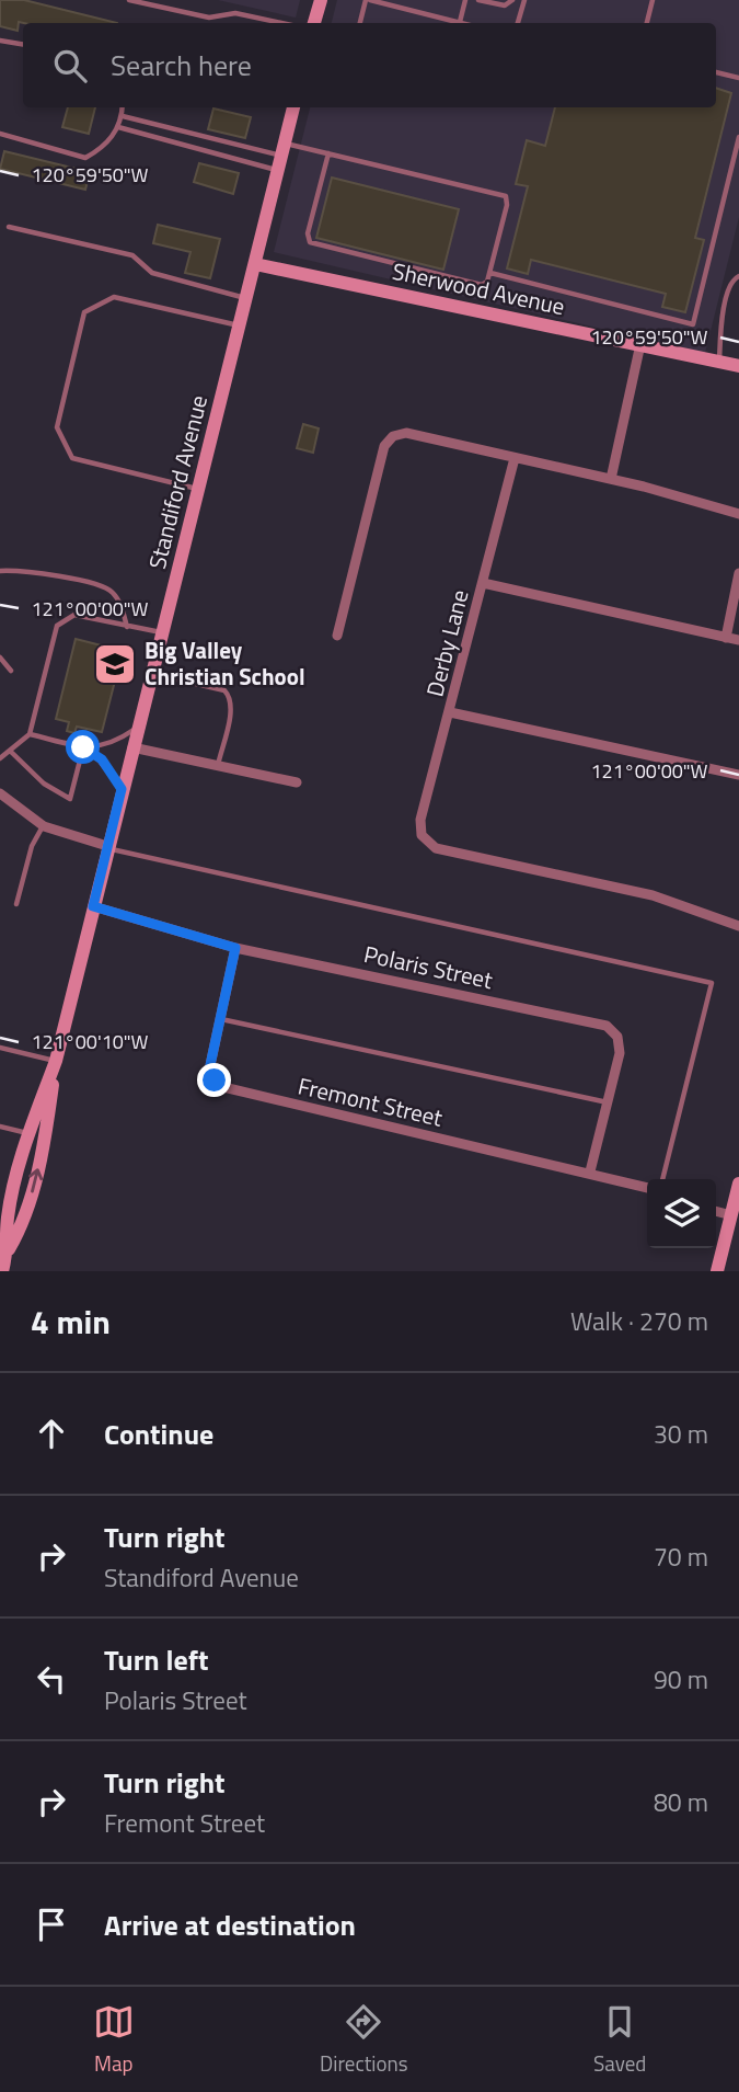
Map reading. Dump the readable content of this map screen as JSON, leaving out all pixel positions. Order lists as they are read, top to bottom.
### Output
{
  "streets": {
    "main road": ["Sherwood Avenue", "Standiford Avenue"],
    "street": ["Derby Lane", "Polaris Street", "Fremont Street"]
  },
  "crossings": [
    ["Sherwood Avenue", "Standiford Avenue"],
    ["Standiford Avenue", "Polaris Street"],
    ["Polaris Street", "Fremont Street"]
  ],
  "places": {
    "school or university": ["Big Valley Christian School"]
  },
  "page": {
    "search": "Search here",
    "heading": ["4 min", "Walk · 270 m"],
    "list": [
      ["Continue", "30 m"],
      ["Turn right", "Standiford Avenue", "70 m"],
      ["Turn left", "Polaris Street", "90 m"],
      ["Turn right", "Fremont Street", "80 m"],
      "Arrive at destination"
    ],
    "nav": ["Map", "Directions", "Saved"]
  },
  "coordinates": ["120°59'50\"W", "121°00'00\"W", "121°00'10\"W"]
}
